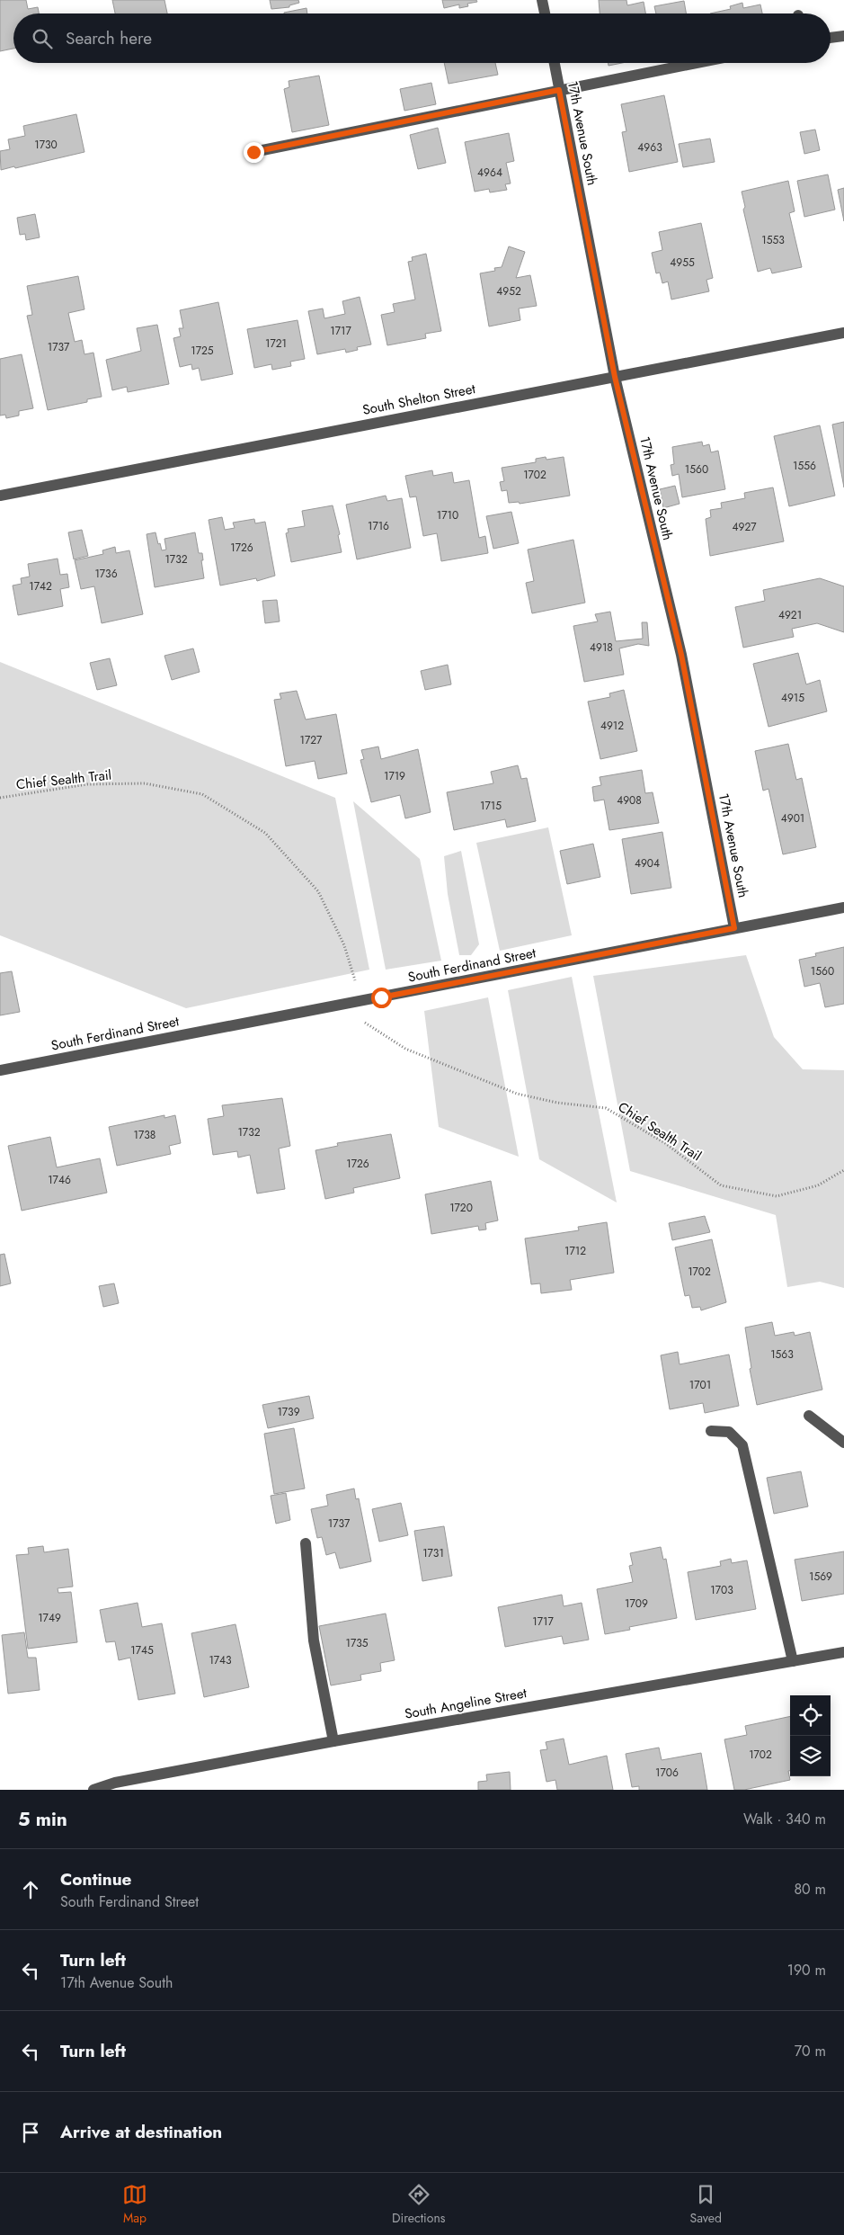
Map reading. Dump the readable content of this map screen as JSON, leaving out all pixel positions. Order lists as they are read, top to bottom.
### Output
{
  "streets": {
    "street": [
      "17th Avenue South",
      "South Shelton Street",
      "South Ferdinand Street",
      "South Angeline Street"
    ],
    "path": ["Chief Sealth Trail"]
  },
  "crossings": [
    ["17th Avenue South", "South Shelton Street"],
    ["17th Avenue South", "South Ferdinand Street"]
  ],
  "house_numbers": [
    "1730",
    "4963",
    "4964",
    "1553",
    "4955",
    "4952",
    "1717",
    "1721",
    "1737",
    "1725",
    "1556",
    "1560",
    "1702",
    "1710",
    "1716",
    "4927",
    "1726",
    "1732",
    "1736",
    "1742",
    "4921",
    "4918",
    "4915",
    "4912",
    "1727",
    "1719",
    "4908",
    "1715",
    "4901",
    "4904",
    "1560",
    "1732",
    "1738",
    "1726",
    "1746",
    "1720",
    "1712",
    "1702",
    "1563",
    "1701",
    "1739",
    "1737",
    "1731",
    "1569",
    "1703",
    "1709",
    "1749",
    "1717",
    "1735",
    "1745",
    "1743",
    "1702",
    "1706"
  ],
  "page": {
    "search": "Search here",
    "heading": ["5 min", "Walk · 340 m"],
    "list": [
      ["Continue", "South Ferdinand Street", "80 m"],
      ["Turn left", "17th Avenue South", "190 m"],
      ["Turn left", "70 m"],
      "Arrive at destination"
    ],
    "nav": ["Map", "Directions", "Saved"]
  }
}
